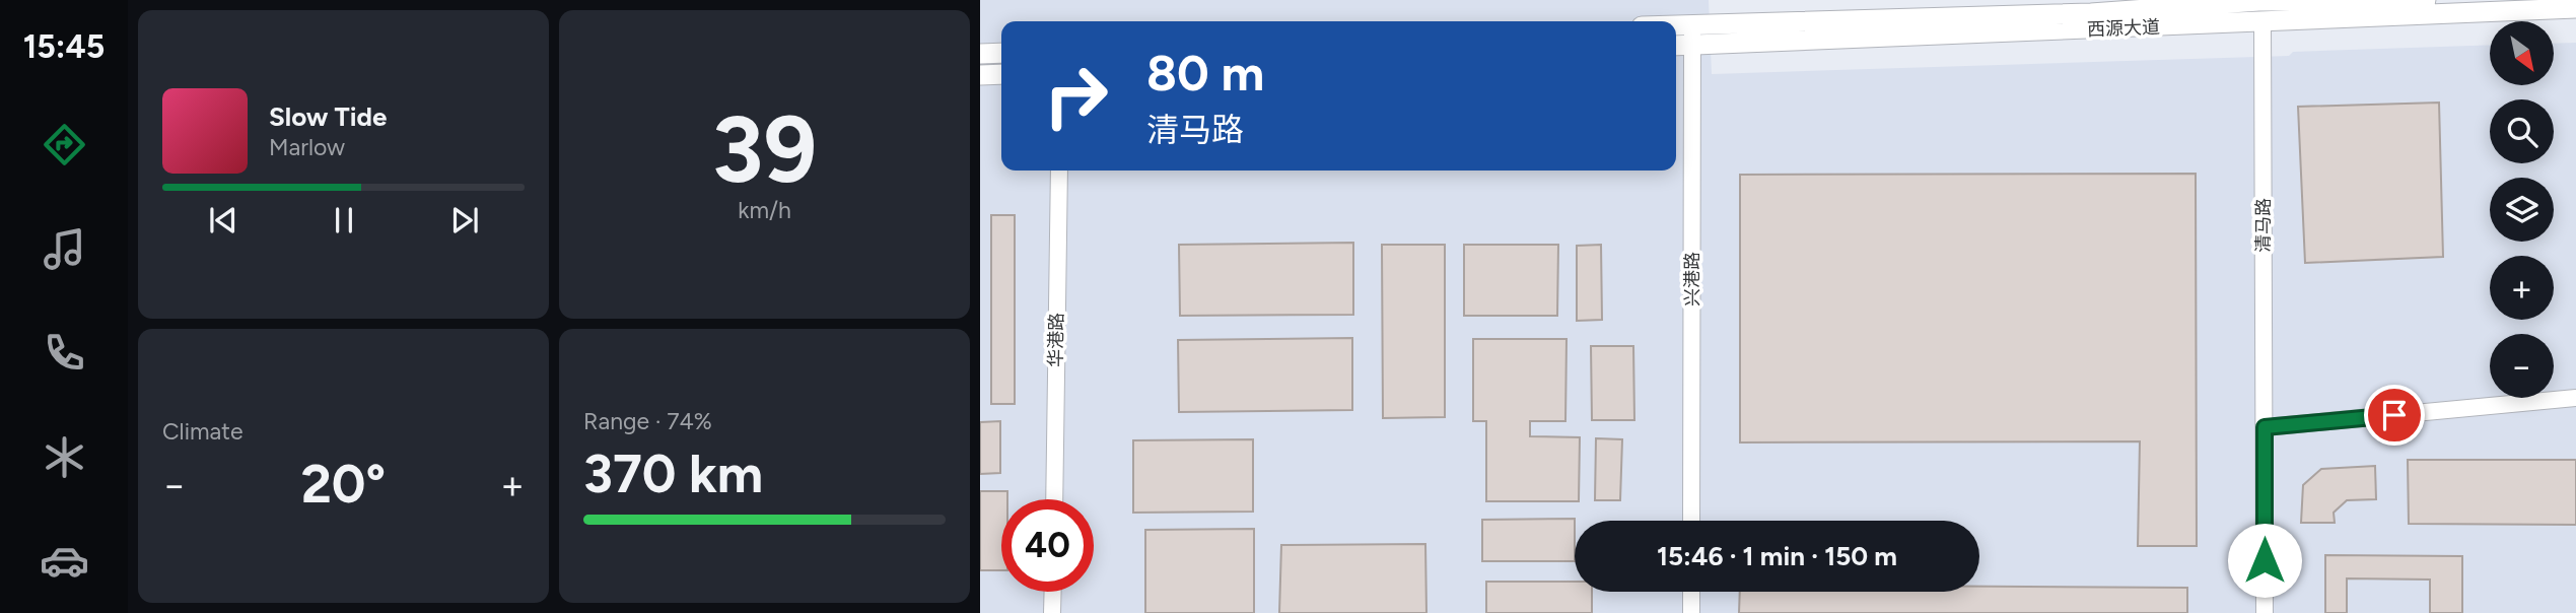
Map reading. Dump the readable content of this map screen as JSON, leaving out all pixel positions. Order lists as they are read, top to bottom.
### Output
{
  "streets": {
    "main road": ["西源大道"],
    "street": ["清马路", "兴港路", "华港路"]
  },
  "crossings": [
    ["西源大道", "清马路"],
    ["西源大道", "兴港路"]
  ],
  "north": "bottom right",
  "page": {
    "tabs": "15:45",
    "tile": [
      ["39", "km/h"],
      "Climate",
      ["Range · 74%", "370 km"]
    ],
    "map_buttons": ["+", "−"],
    "turn": ["80 m", "清马路"],
    "song": ["Slow Tide", "Marlow"],
    "heat": ["−", "20°", "+"],
    "limit": "40",
    "trip": "15:46 · 1 min · 150 m"
  }
}
